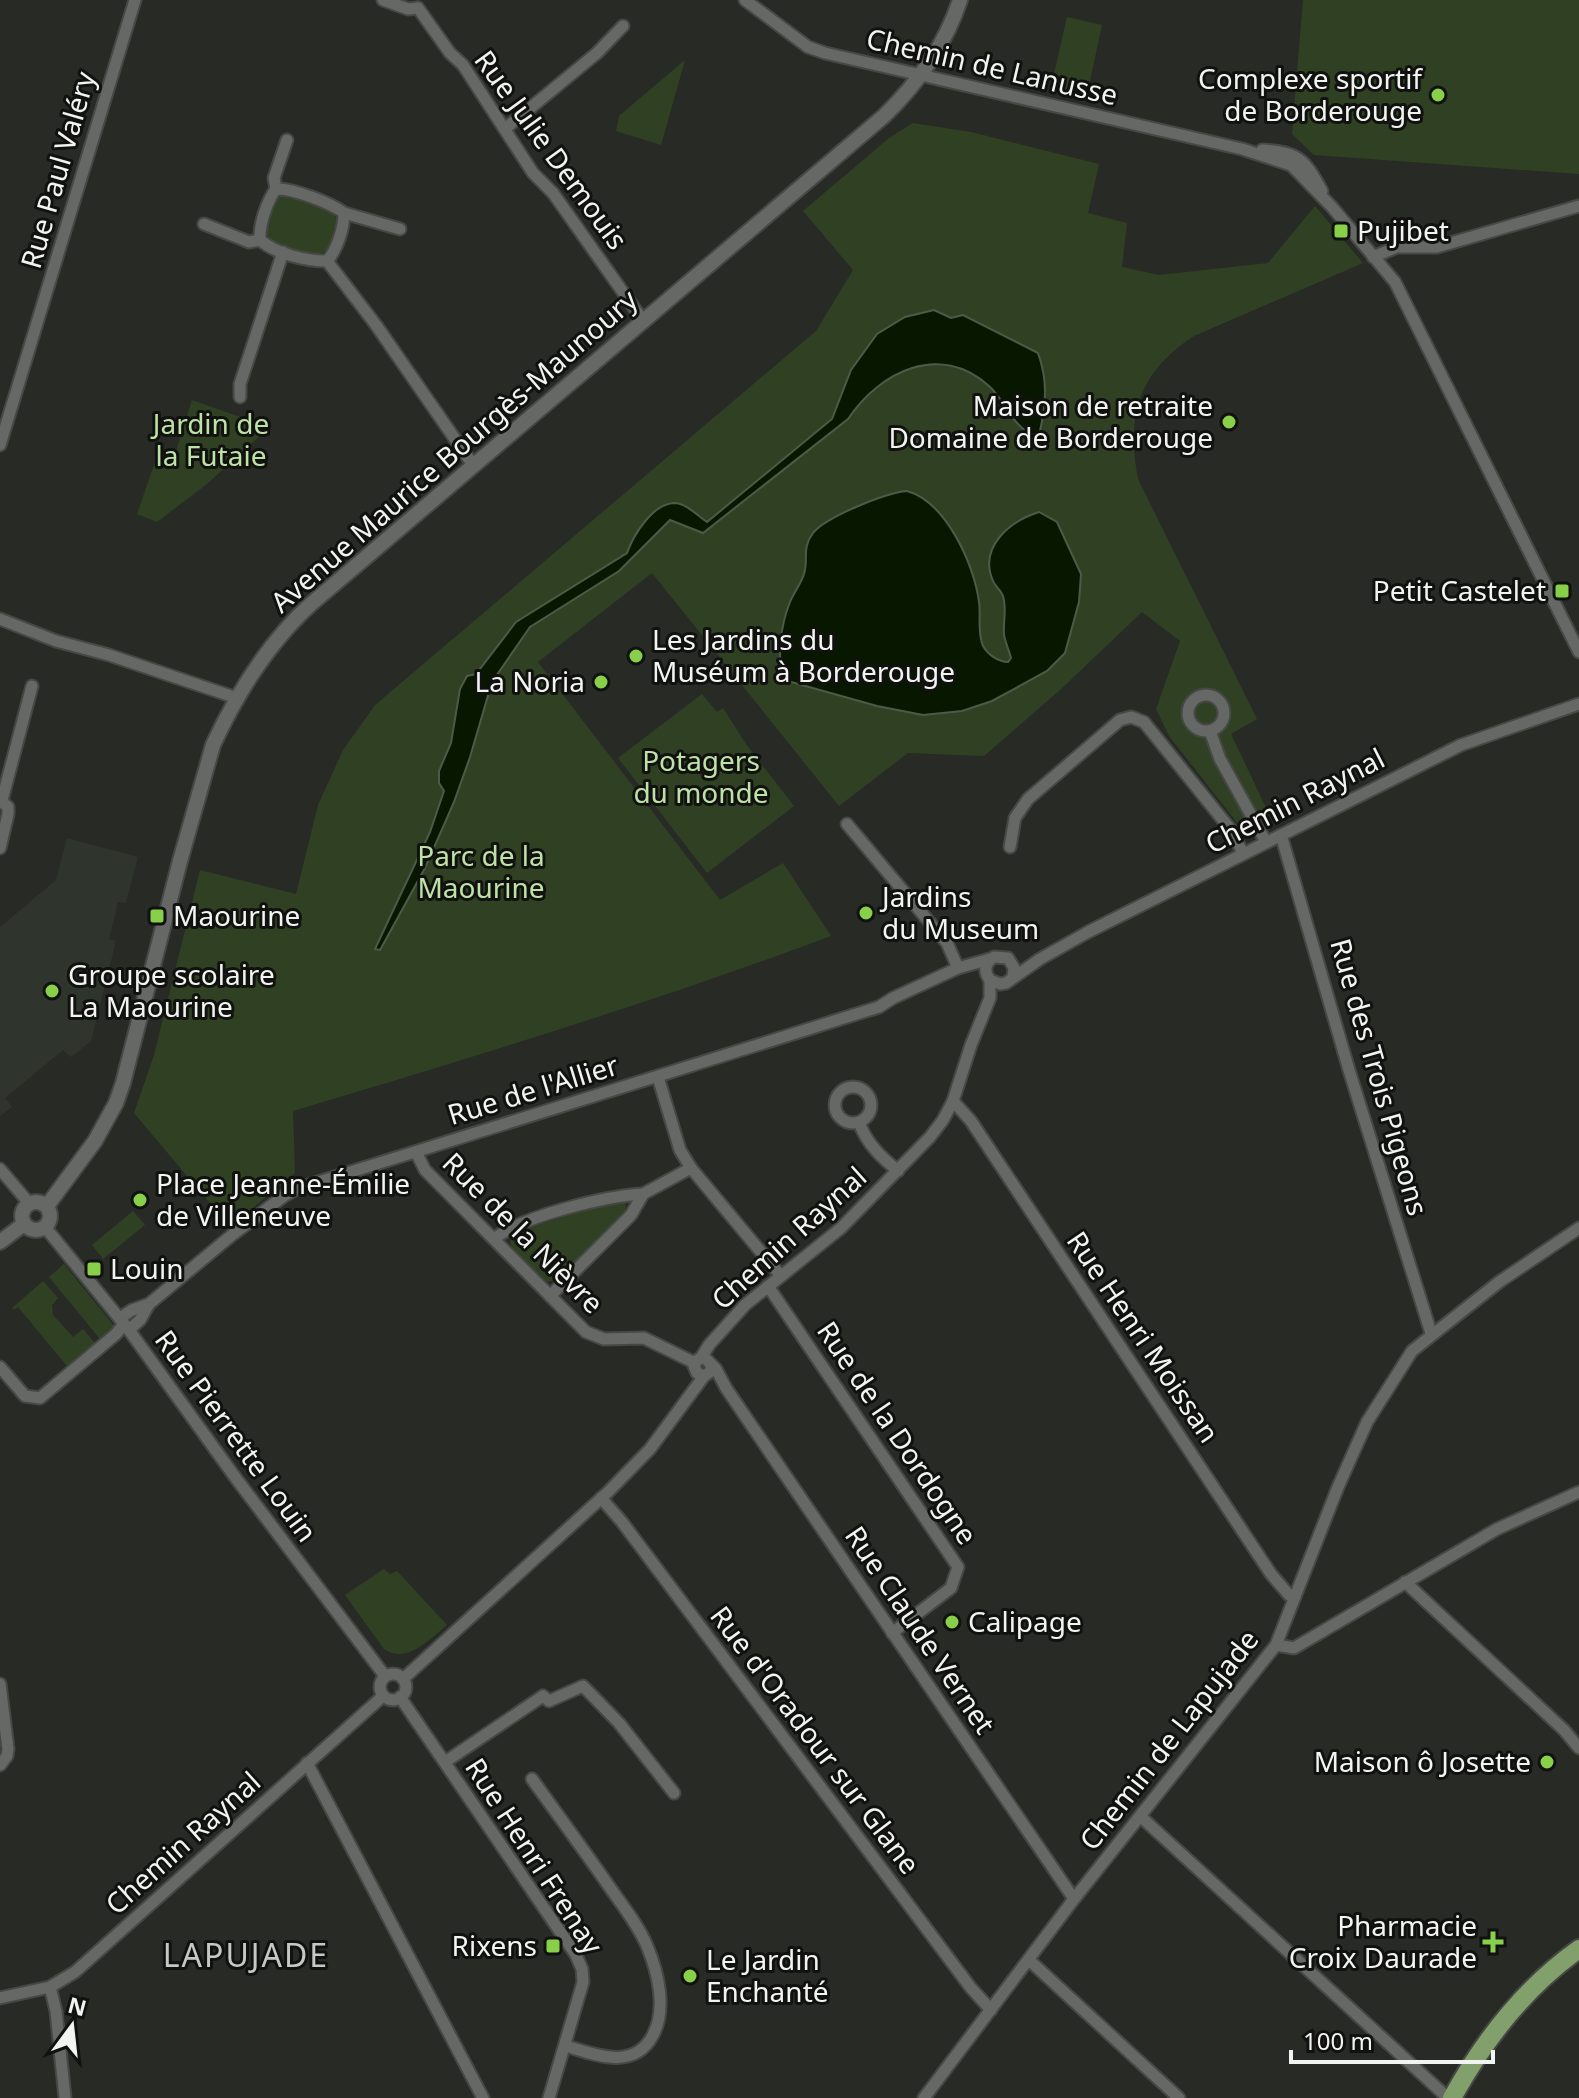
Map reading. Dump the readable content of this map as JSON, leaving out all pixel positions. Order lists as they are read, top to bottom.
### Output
{
  "streets": {
    "street": [
      "Chemin de Lanusse",
      "Rue Julie Demouis",
      "Rue Paul Valéry",
      "Avenue Maurice Bourgès-Maunoury",
      "Chemin Raynal",
      "Rue des Trois Pigeons",
      "Rue de l'Allier",
      "Rue de la Nièvre",
      "Rue Henri Moissan",
      "Rue de la Dordogne",
      "Rue Pierrette Louin",
      "Rue Claude Vernet",
      "Rue d'Oradour sur Glane",
      "Chemin de Lapujade",
      "Rue Henri Frenay"
    ]
  },
  "crossings": [
    ["Chemin de Lanusse", "Avenue Maurice Bourgès-Maunoury"],
    ["Rue Julie Demouis", "Avenue Maurice Bourgès-Maunoury"],
    ["Avenue Maurice Bourgès-Maunoury", "Rue Pierrette Louin"],
    ["Chemin Raynal", "Rue des Trois Pigeons"],
    ["Chemin Raynal", "Rue de l'Allier"],
    ["Chemin Raynal", "Rue de la Nièvre"],
    ["Chemin Raynal", "Rue Henri Moissan"],
    ["Chemin Raynal", "Rue de la Dordogne"],
    ["Chemin Raynal", "Rue Pierrette Louin"],
    ["Chemin Raynal", "Rue Claude Vernet"],
    ["Chemin Raynal", "Rue d'Oradour sur Glane"],
    ["Chemin Raynal", "Rue Henri Frenay"],
    ["Rue des Trois Pigeons", "Chemin de Lapujade"],
    ["Rue de l'Allier", "Rue de la Nièvre"],
    ["Rue de l'Allier", "Rue Pierrette Louin"],
    ["Rue de la Nièvre", "Rue Claude Vernet"],
    ["Rue Henri Moissan", "Chemin de Lapujade"],
    ["Rue de la Dordogne", "Rue Claude Vernet"],
    ["Rue Pierrette Louin", "Rue Henri Frenay"],
    ["Rue Claude Vernet", "Chemin de Lapujade"],
    ["Rue d'Oradour sur Glane", "Chemin de Lapujade"]
  ],
  "districts": ["LAPUJADE"],
  "parks": ["Jardin de la Futaie", "Potagers du monde", "Parc de la Maourine"],
  "places": {
    "other": [
      "Complexe sportif de Borderouge",
      "Maison de retraite Domaine de Borderouge",
      "Les Jardins du Muséum à Borderouge",
      "La Noria",
      "Jardins du Museum",
      "Groupe scolaire La Maourine",
      "Place Jeanne-Émilie de Villeneuve",
      "Calipage",
      "Maison ô Josette",
      "Le Jardin Enchanté"
    ],
    "transit": [
      "Pujibet",
      "Petit Castelet",
      "Maourine",
      "Louin",
      "Rixens"
    ],
    "health": ["Pharmacie Croix Daurade"]
  },
  "scale_bar": "100 m",
  "north": "top"
}
